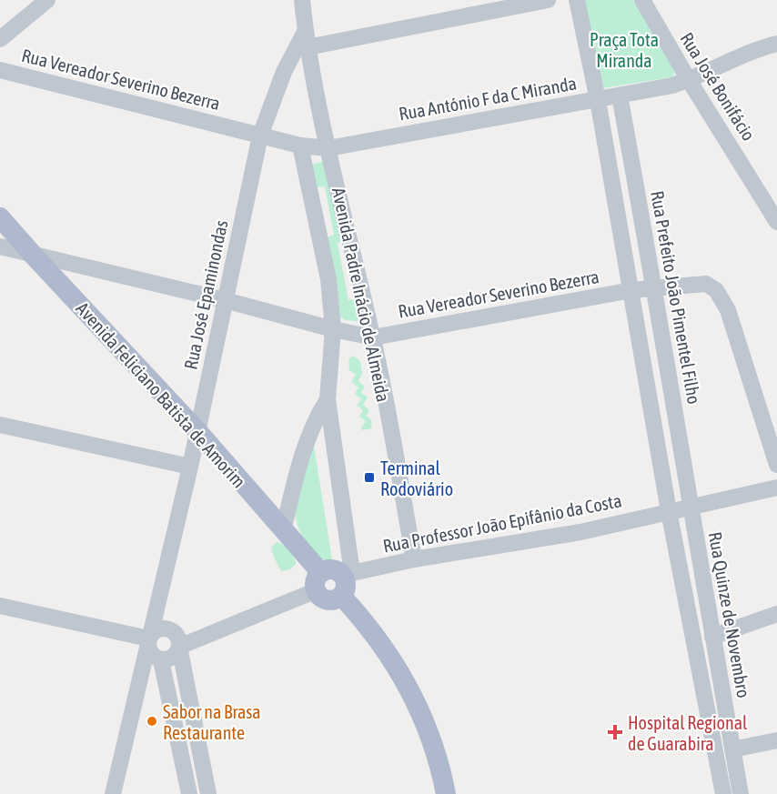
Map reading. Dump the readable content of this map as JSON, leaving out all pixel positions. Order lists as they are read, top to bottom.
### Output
{
  "streets": {
    "main road": ["Avenida Feliciano Batista de Amorim"],
    "street": [
      "Rua Vereador Severino Bezerra",
      "Rua José Bonifácio",
      "Rua António F da C Miranda",
      "Rua José Epaminondas",
      "Avenida Padre Inácio de Almeida",
      "Rua Prefeito João Pimentel Filho",
      "Rua Professor João Epifânio da Costa",
      "Rua Quinze de Novembro"
    ]
  },
  "crossings": [
    ["Rua Vereador Severino Bezerra", "Rua António F da C Miranda"],
    ["Rua Vereador Severino Bezerra", "Rua José Epaminondas"],
    ["Rua Vereador Severino Bezerra", "Avenida Padre Inácio de Almeida"],
    ["Rua Vereador Severino Bezerra", "Rua Prefeito João Pimentel Filho"],
    ["Rua Vereador Severino Bezerra", "Avenida Feliciano Batista de Amorim"],
    ["Rua José Bonifácio", "Rua António F da C Miranda"],
    ["Rua António F da C Miranda", "Avenida Padre Inácio de Almeida"],
    ["Rua António F da C Miranda", "Rua Prefeito João Pimentel Filho"],
    ["Rua José Epaminondas", "Avenida Padre Inácio de Almeida"],
    ["Rua José Epaminondas", "Avenida Feliciano Batista de Amorim"],
    ["Avenida Padre Inácio de Almeida", "Rua Professor João Epifânio da Costa"],
    ["Rua Prefeito João Pimentel Filho", "Rua Professor João Epifânio da Costa"],
    ["Rua Prefeito João Pimentel Filho", "Rua Quinze de Novembro"],
    ["Rua Professor João Epifânio da Costa", "Rua Quinze de Novembro"]
  ],
  "parks": ["Praça Tota Miranda"],
  "places": {
    "transit": ["Terminal Rodoviário"],
    "other": ["Sabor na Brasa Restaurante"],
    "health": ["Hospital Regional de Guarabira"]
  }
}
